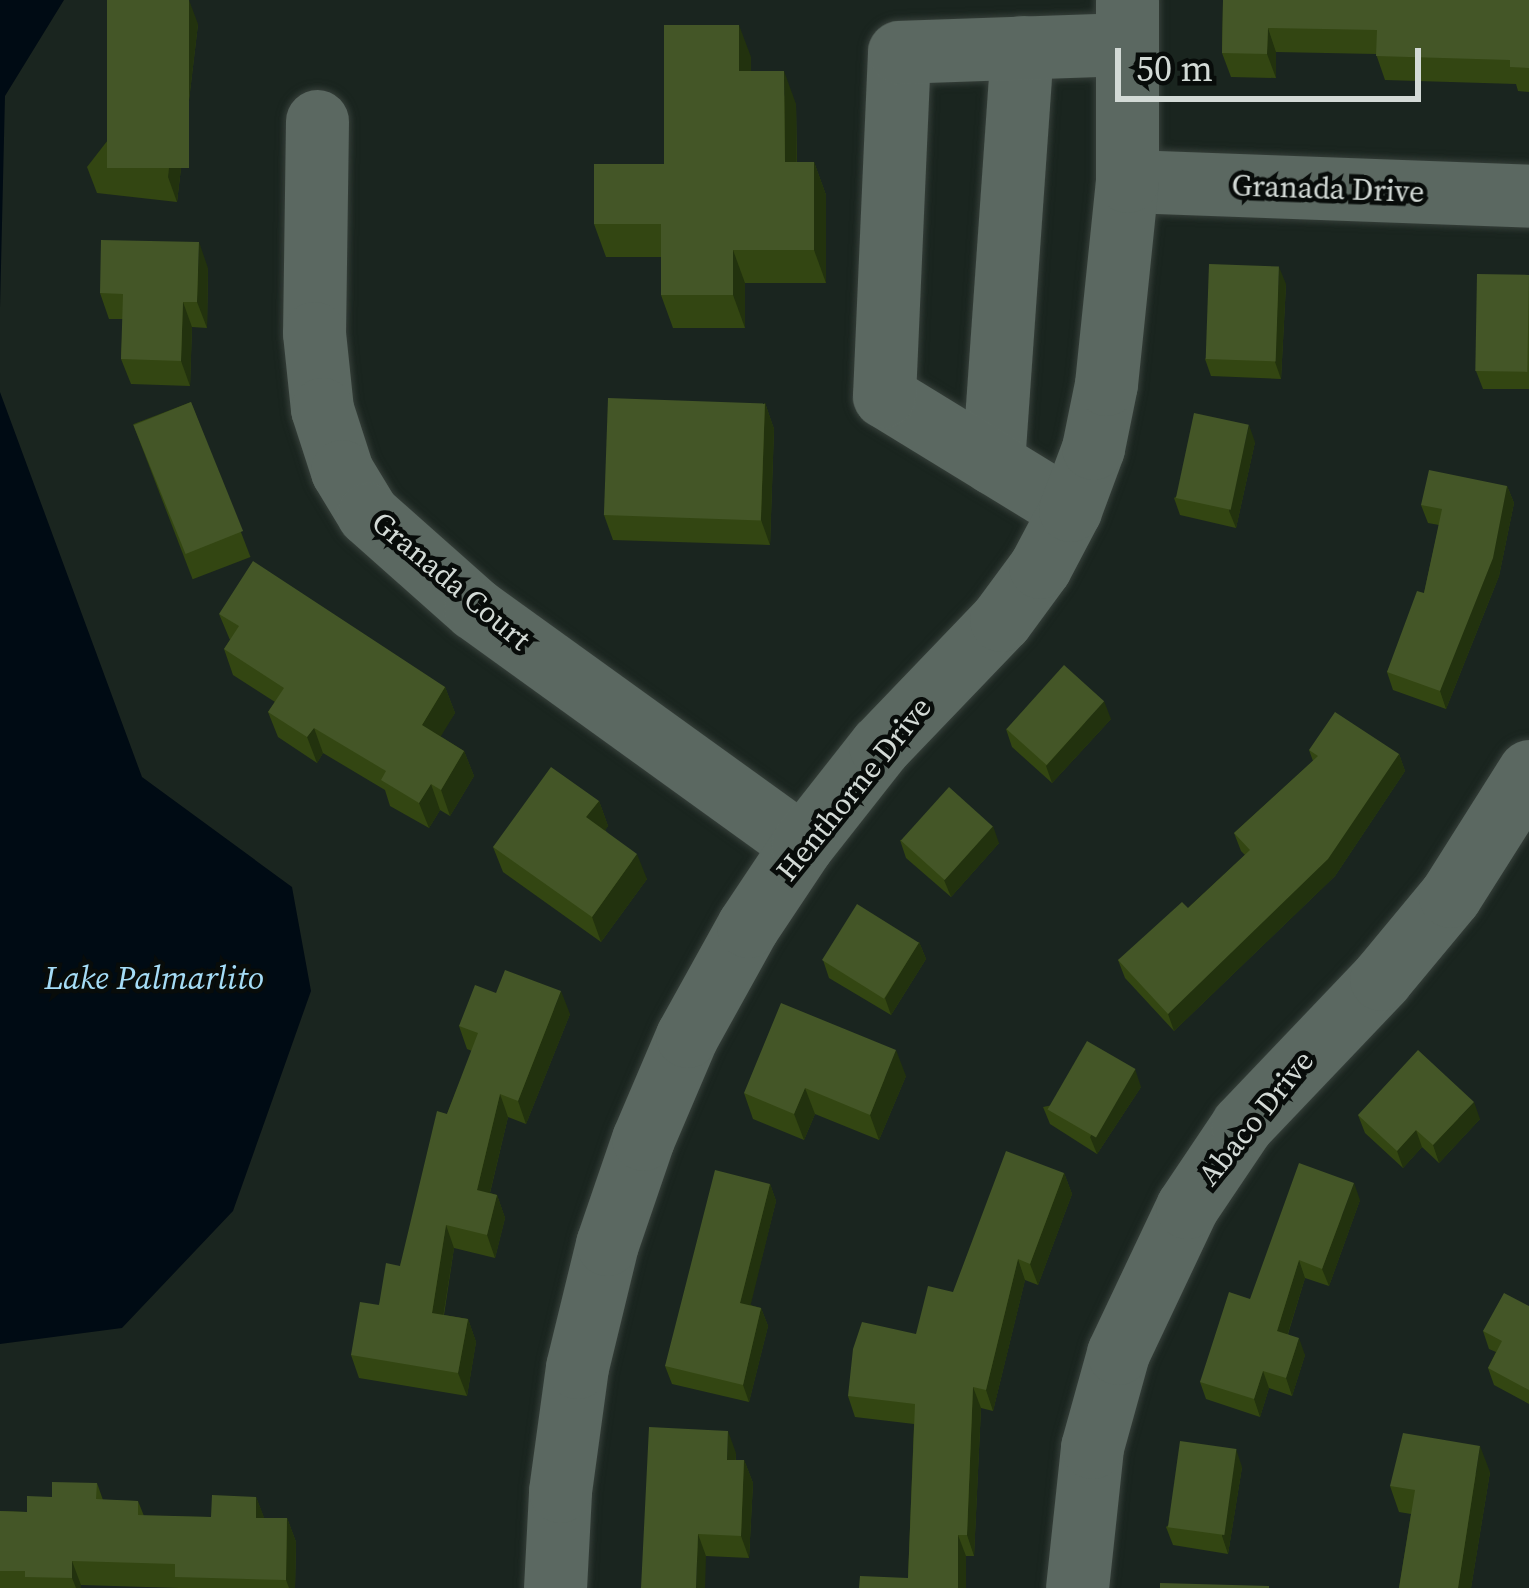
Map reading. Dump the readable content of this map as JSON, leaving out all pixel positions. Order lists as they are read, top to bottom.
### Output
{
  "streets": {
    "street": [
      "Granada Drive",
      "Granada Court",
      "Henthorne Drive",
      "Abaco Drive"
    ]
  },
  "crossings": [
    ["Granada Drive", "Henthorne Drive"],
    ["Granada Court", "Henthorne Drive"]
  ],
  "water": ["Lake Palmarlito"],
  "scale_bar": "50 m"
}
